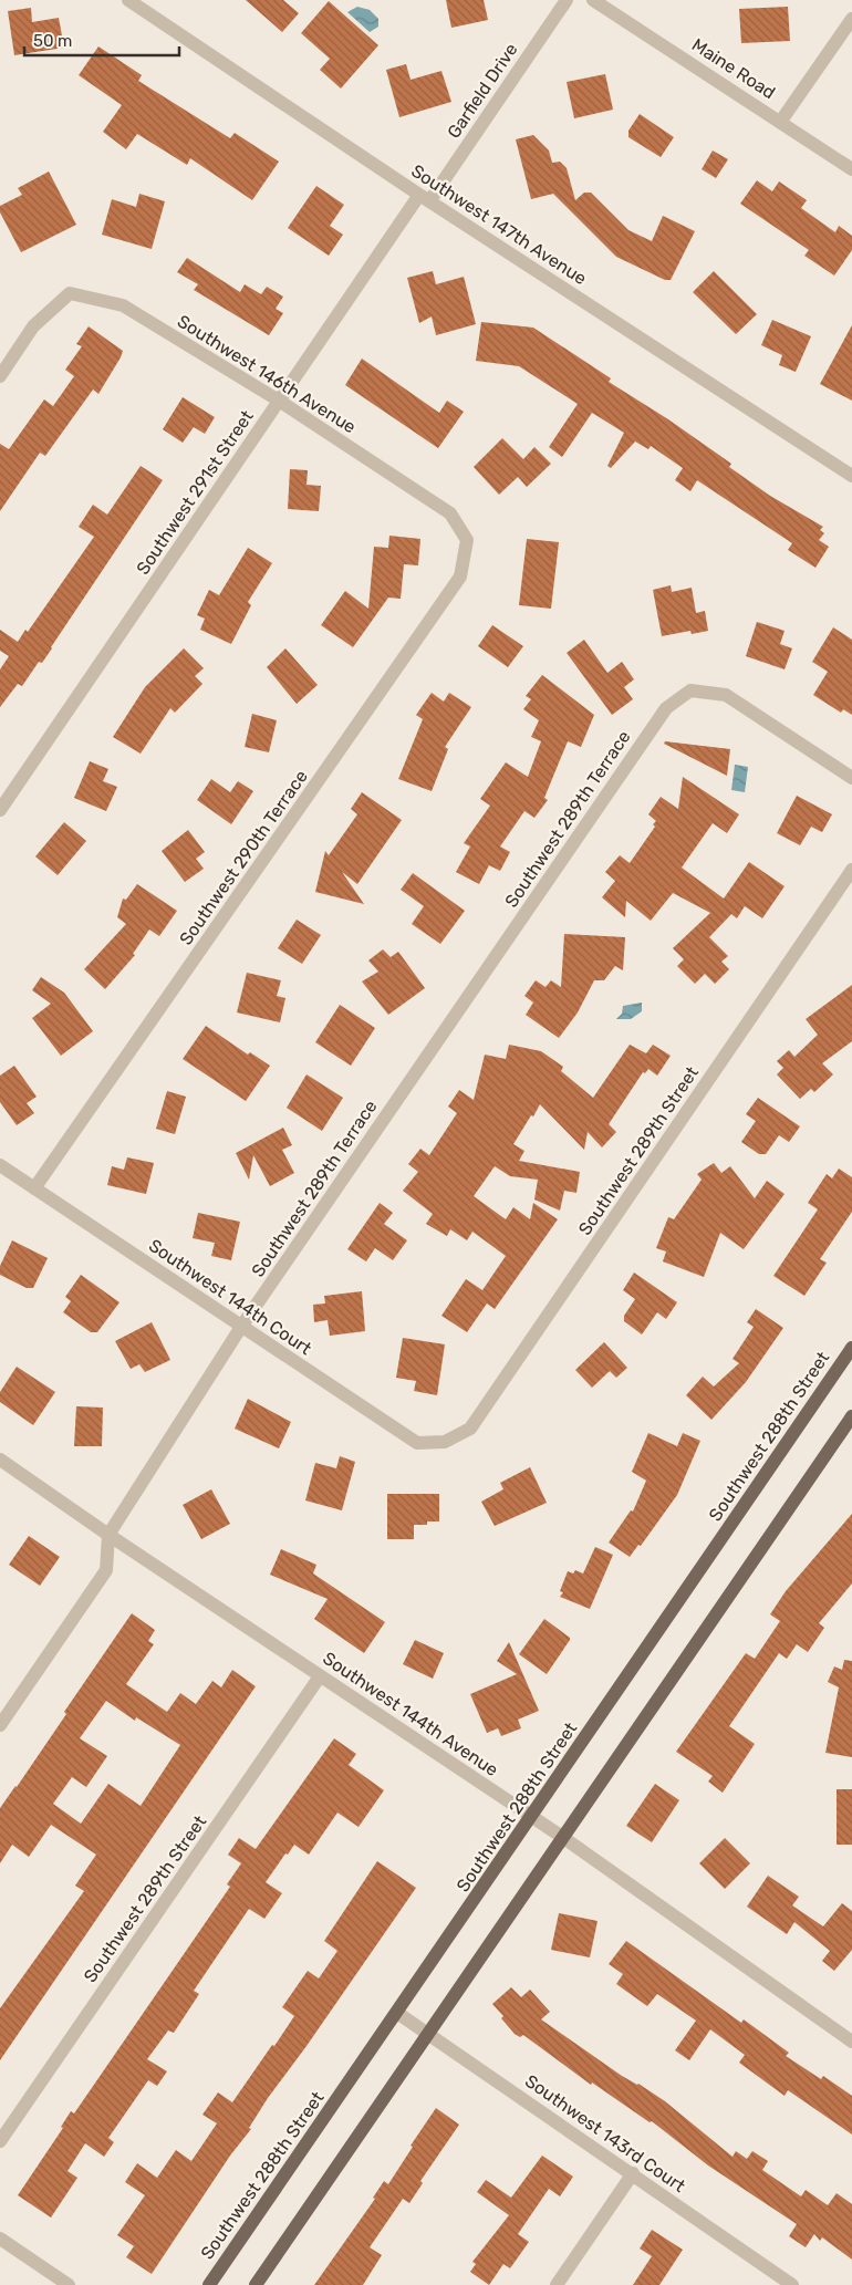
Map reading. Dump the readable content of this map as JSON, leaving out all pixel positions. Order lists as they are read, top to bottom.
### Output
{
  "streets": {
    "main road": ["Southwest 288th Street"],
    "street": [
      "Maine Road",
      "Garfield Drive",
      "Southwest 147th Avenue",
      "Southwest 146th Avenue",
      "Southwest 291st Street",
      "Southwest 289th Terrace",
      "Southwest 290th Terrace",
      "Southwest 289th Street",
      "Southwest 144th Court",
      "Southwest 144th Avenue",
      "Southwest 143rd Court"
    ]
  },
  "crossings": [
    ["Garfield Drive", "Southwest 147th Avenue"],
    ["Garfield Drive", "Southwest 291st Street"],
    ["Southwest 147th Avenue", "Southwest 291st Street"],
    ["Southwest 146th Avenue", "Southwest 291st Street"],
    ["Southwest 146th Avenue", "Southwest 290th Terrace"],
    ["Southwest 289th Terrace", "Southwest 144th Court"],
    ["Southwest 289th Terrace", "Southwest 144th Avenue"],
    ["Southwest 290th Terrace", "Southwest 144th Court"],
    ["Southwest 289th Street", "Southwest 144th Court"],
    ["Southwest 289th Street", "Southwest 144th Avenue"],
    ["Southwest 288th Street", "Southwest 144th Avenue"],
    ["Southwest 288th Street", "Southwest 143rd Court"]
  ],
  "scale_bar": "50 m"
}
